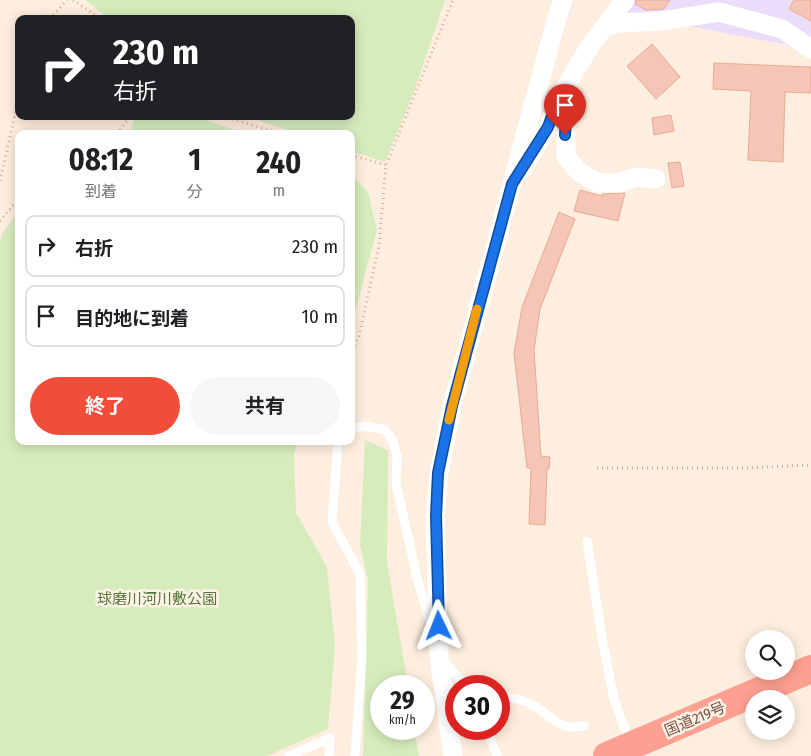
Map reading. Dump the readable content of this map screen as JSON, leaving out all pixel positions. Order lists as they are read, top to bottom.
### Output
{
  "streets": {
    "highway": ["国道219号"]
  },
  "parks": ["球磨川河川敷公園"],
  "page": {
    "turn": ["230 m", "右折"],
    "eta": [
      "08:12",
      "到着",
      "1",
      "分",
      "240",
      "m"
    ],
    "list": [
      {
        "name": "右折",
        "value": "230 m"
      },
      {
        "name": "目的地に到着",
        "value": "10 m"
      }
    ],
    "buttons": ["終了", "共有"],
    "speed": "29 km/h",
    "limit": "30"
  }
}
